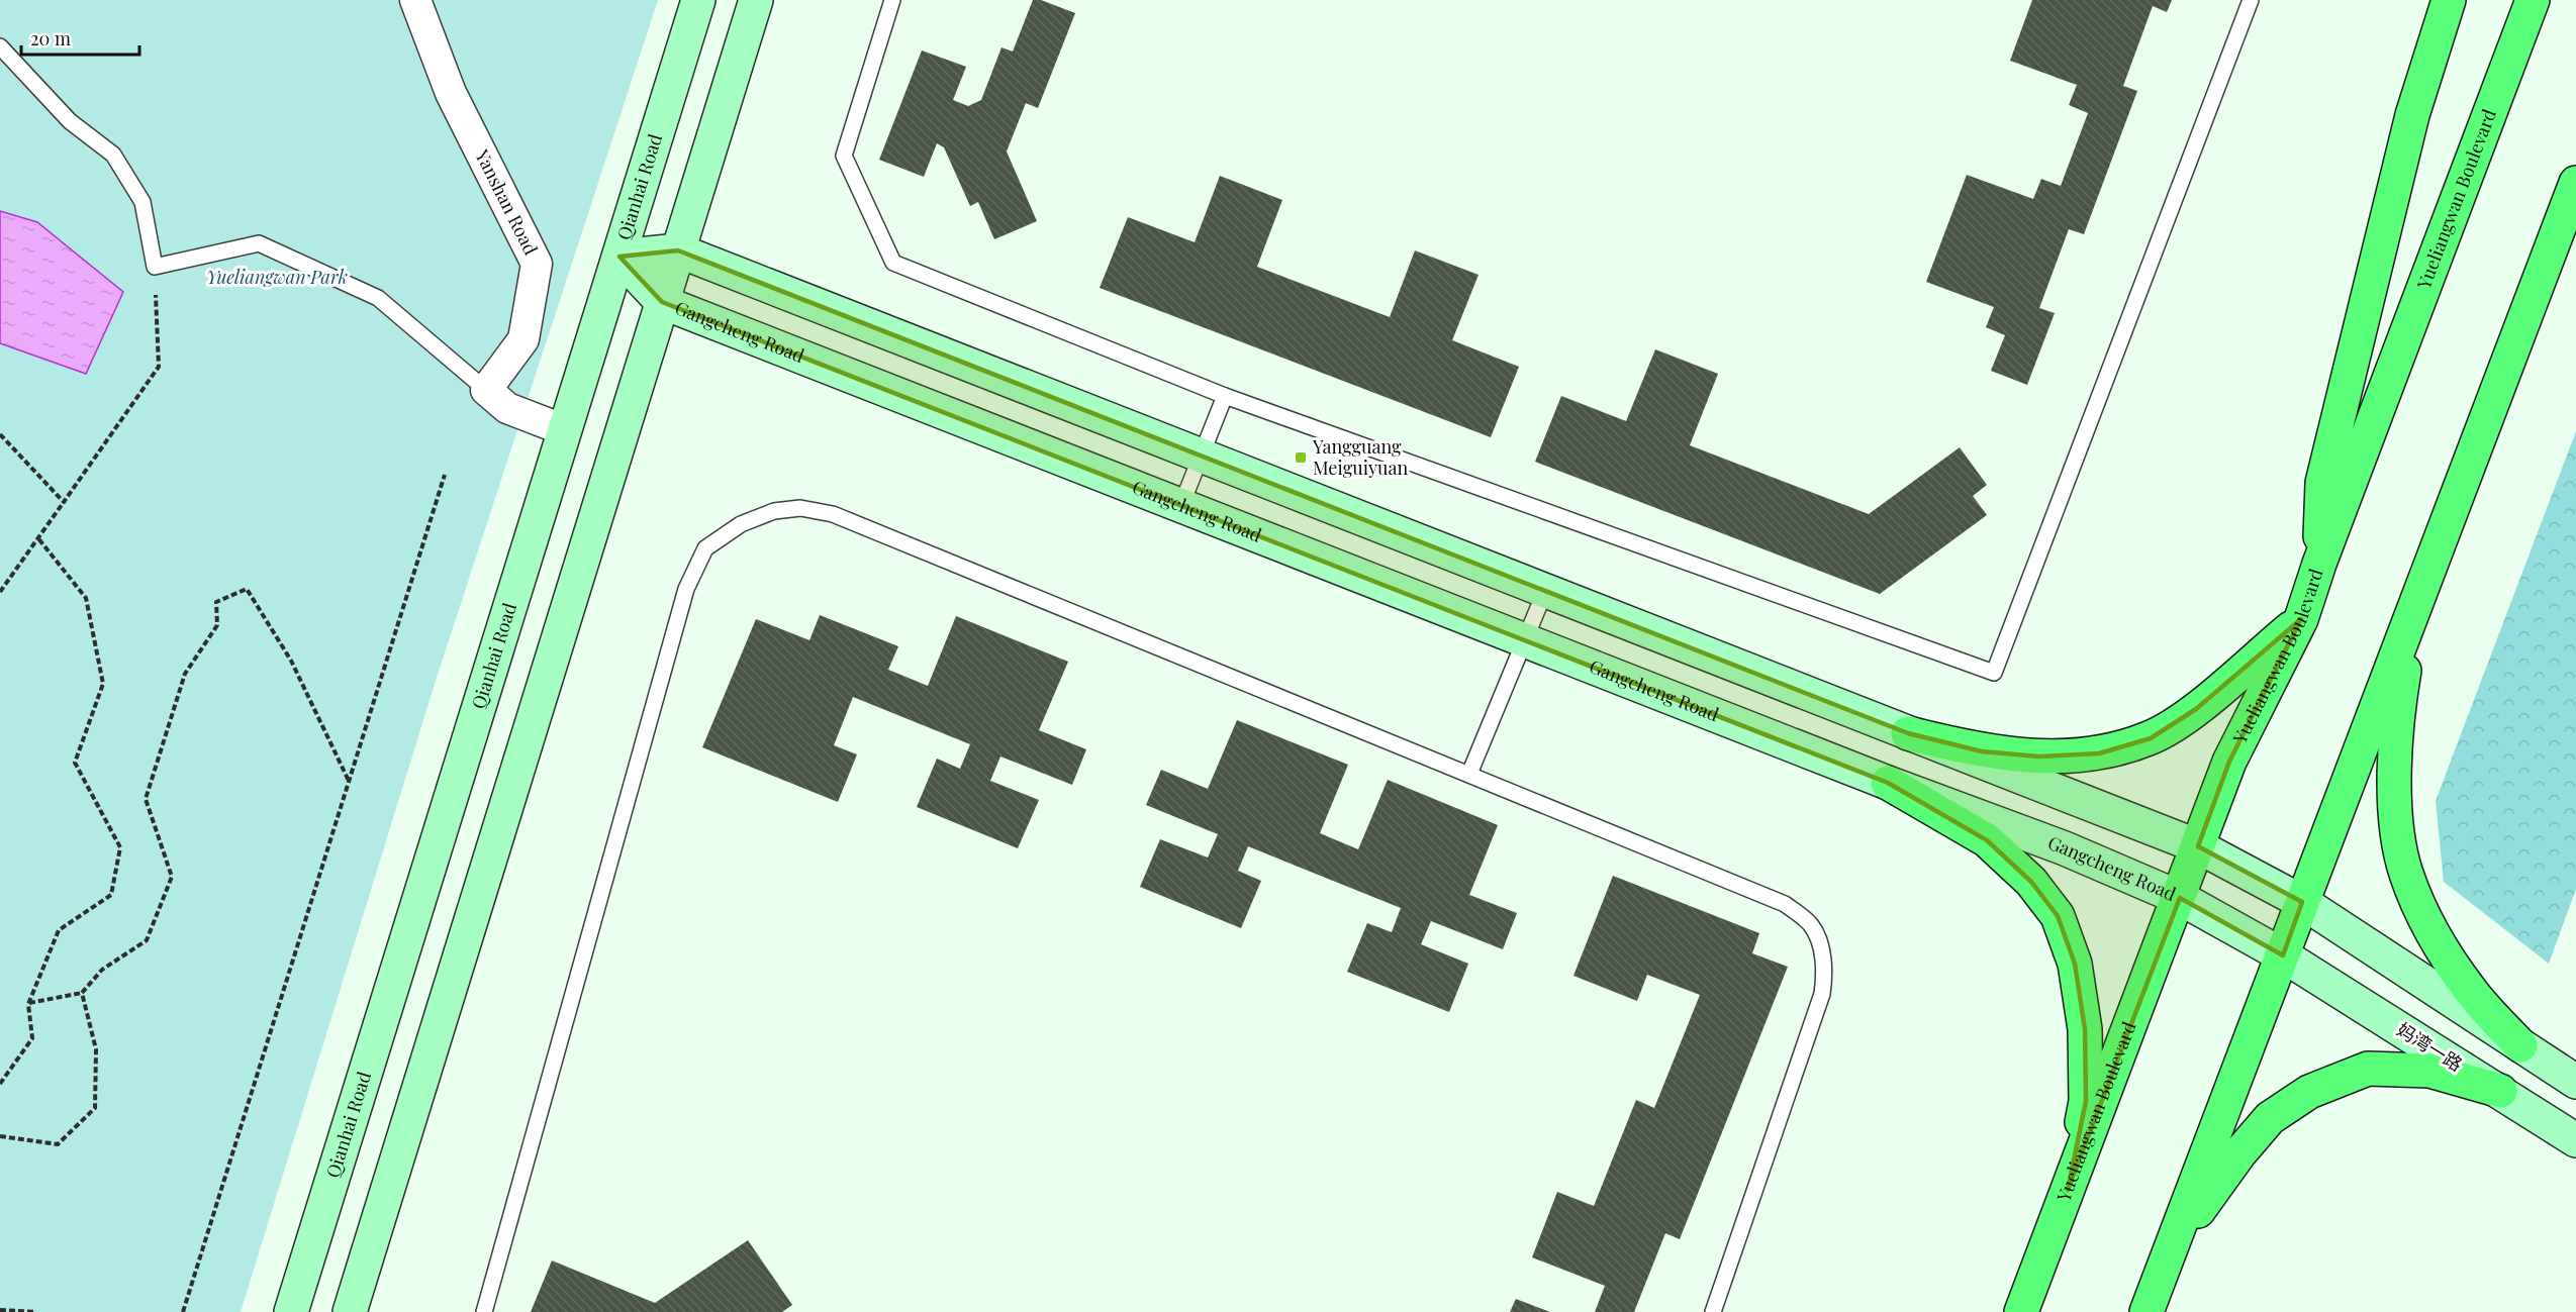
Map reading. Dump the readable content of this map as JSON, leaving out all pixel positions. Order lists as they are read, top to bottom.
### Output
{
  "streets": {
    "main road": ["Yueliangwan Boulevard"],
    "street": [
      "Qianhai Road",
      "Yanshan Road",
      "Gangcheng Road",
      "妈湾一路"
    ]
  },
  "crossings": [
    ["Qianhai Road", "Gangcheng Road"],
    ["Yueliangwan Boulevard", "Gangcheng Road"],
    ["Gangcheng Road", "妈湾一路"]
  ],
  "parks": ["Yueliangwan Park"],
  "places": {
    "transit": ["Yangguang Meiguiyuan"]
  },
  "scale_bar": "20 m"
}
